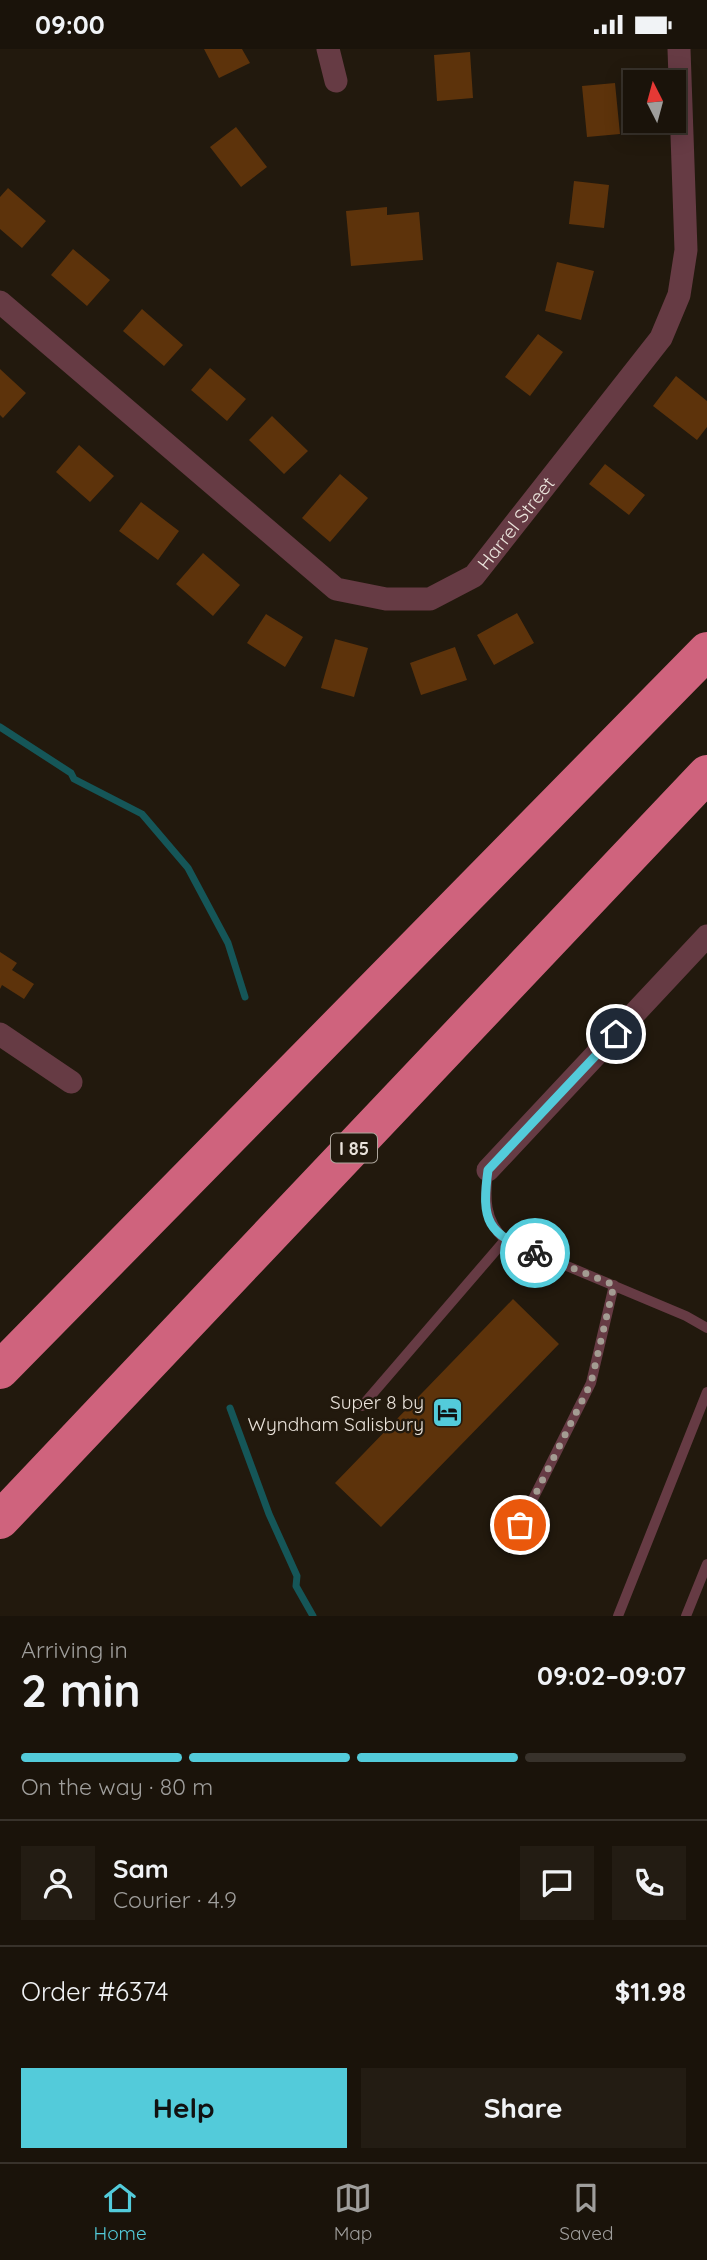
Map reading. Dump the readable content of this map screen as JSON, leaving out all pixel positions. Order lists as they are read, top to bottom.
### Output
{
  "streets": {
    "highway": ["I 85"],
    "street": ["Harrel Street"]
  },
  "places": {
    "hotel": ["Super 8 by Wyndham Salisbury"]
  },
  "north": "top",
  "page": {
    "status": "09:00",
    "heading": ["2 min", "Arriving in", "09:02–09:07"],
    "panel": [
      "Sam",
      "Courier · 4.9",
      "Order #6374",
      "$11.98"
    ],
    "bar": "On the way · 80 m",
    "buttons": ["Help", "Share"],
    "tabs": ["Home", "Map", "Saved"]
  }
}
